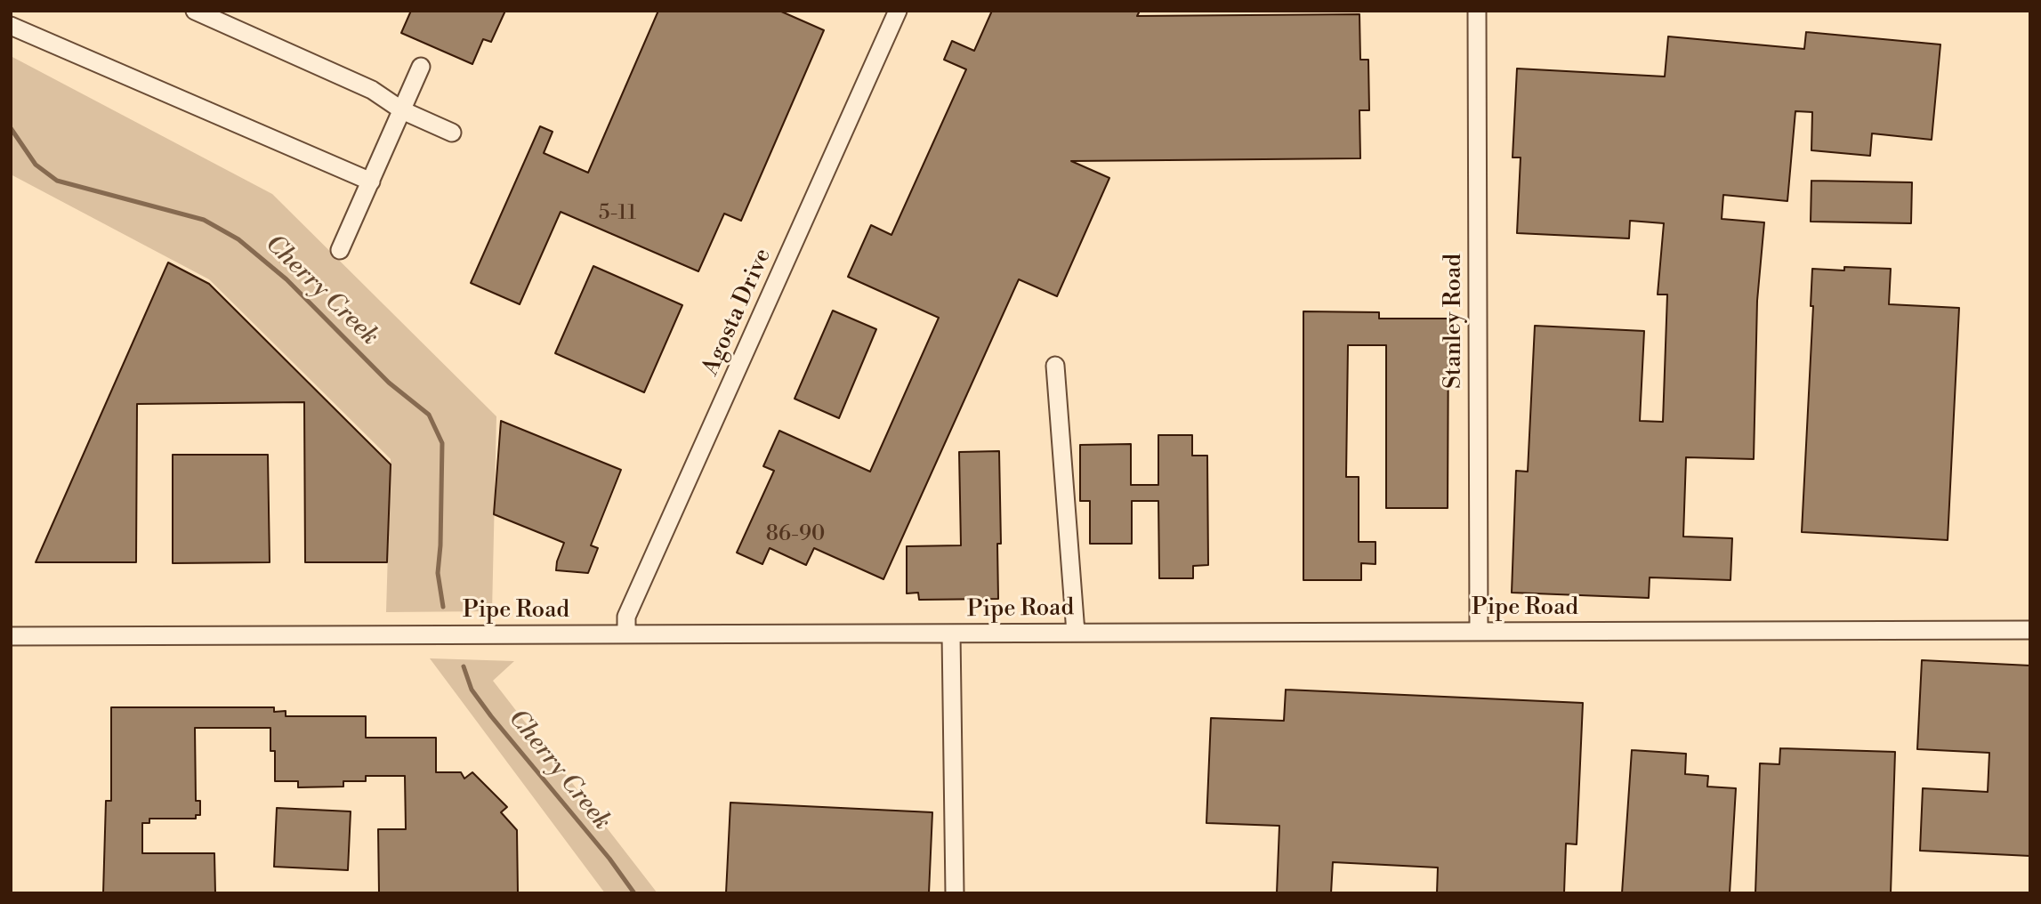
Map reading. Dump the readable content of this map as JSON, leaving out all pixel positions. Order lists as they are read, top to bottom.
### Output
{
  "streets": {
    "street": ["Agosta Drive", "Stanley Road", "Pipe Road"]
  },
  "crossings": [
    ["Agosta Drive", "Pipe Road"],
    ["Stanley Road", "Pipe Road"]
  ],
  "water": ["Cherry Creek"],
  "house_numbers": ["5-11", "86-90"]
}
